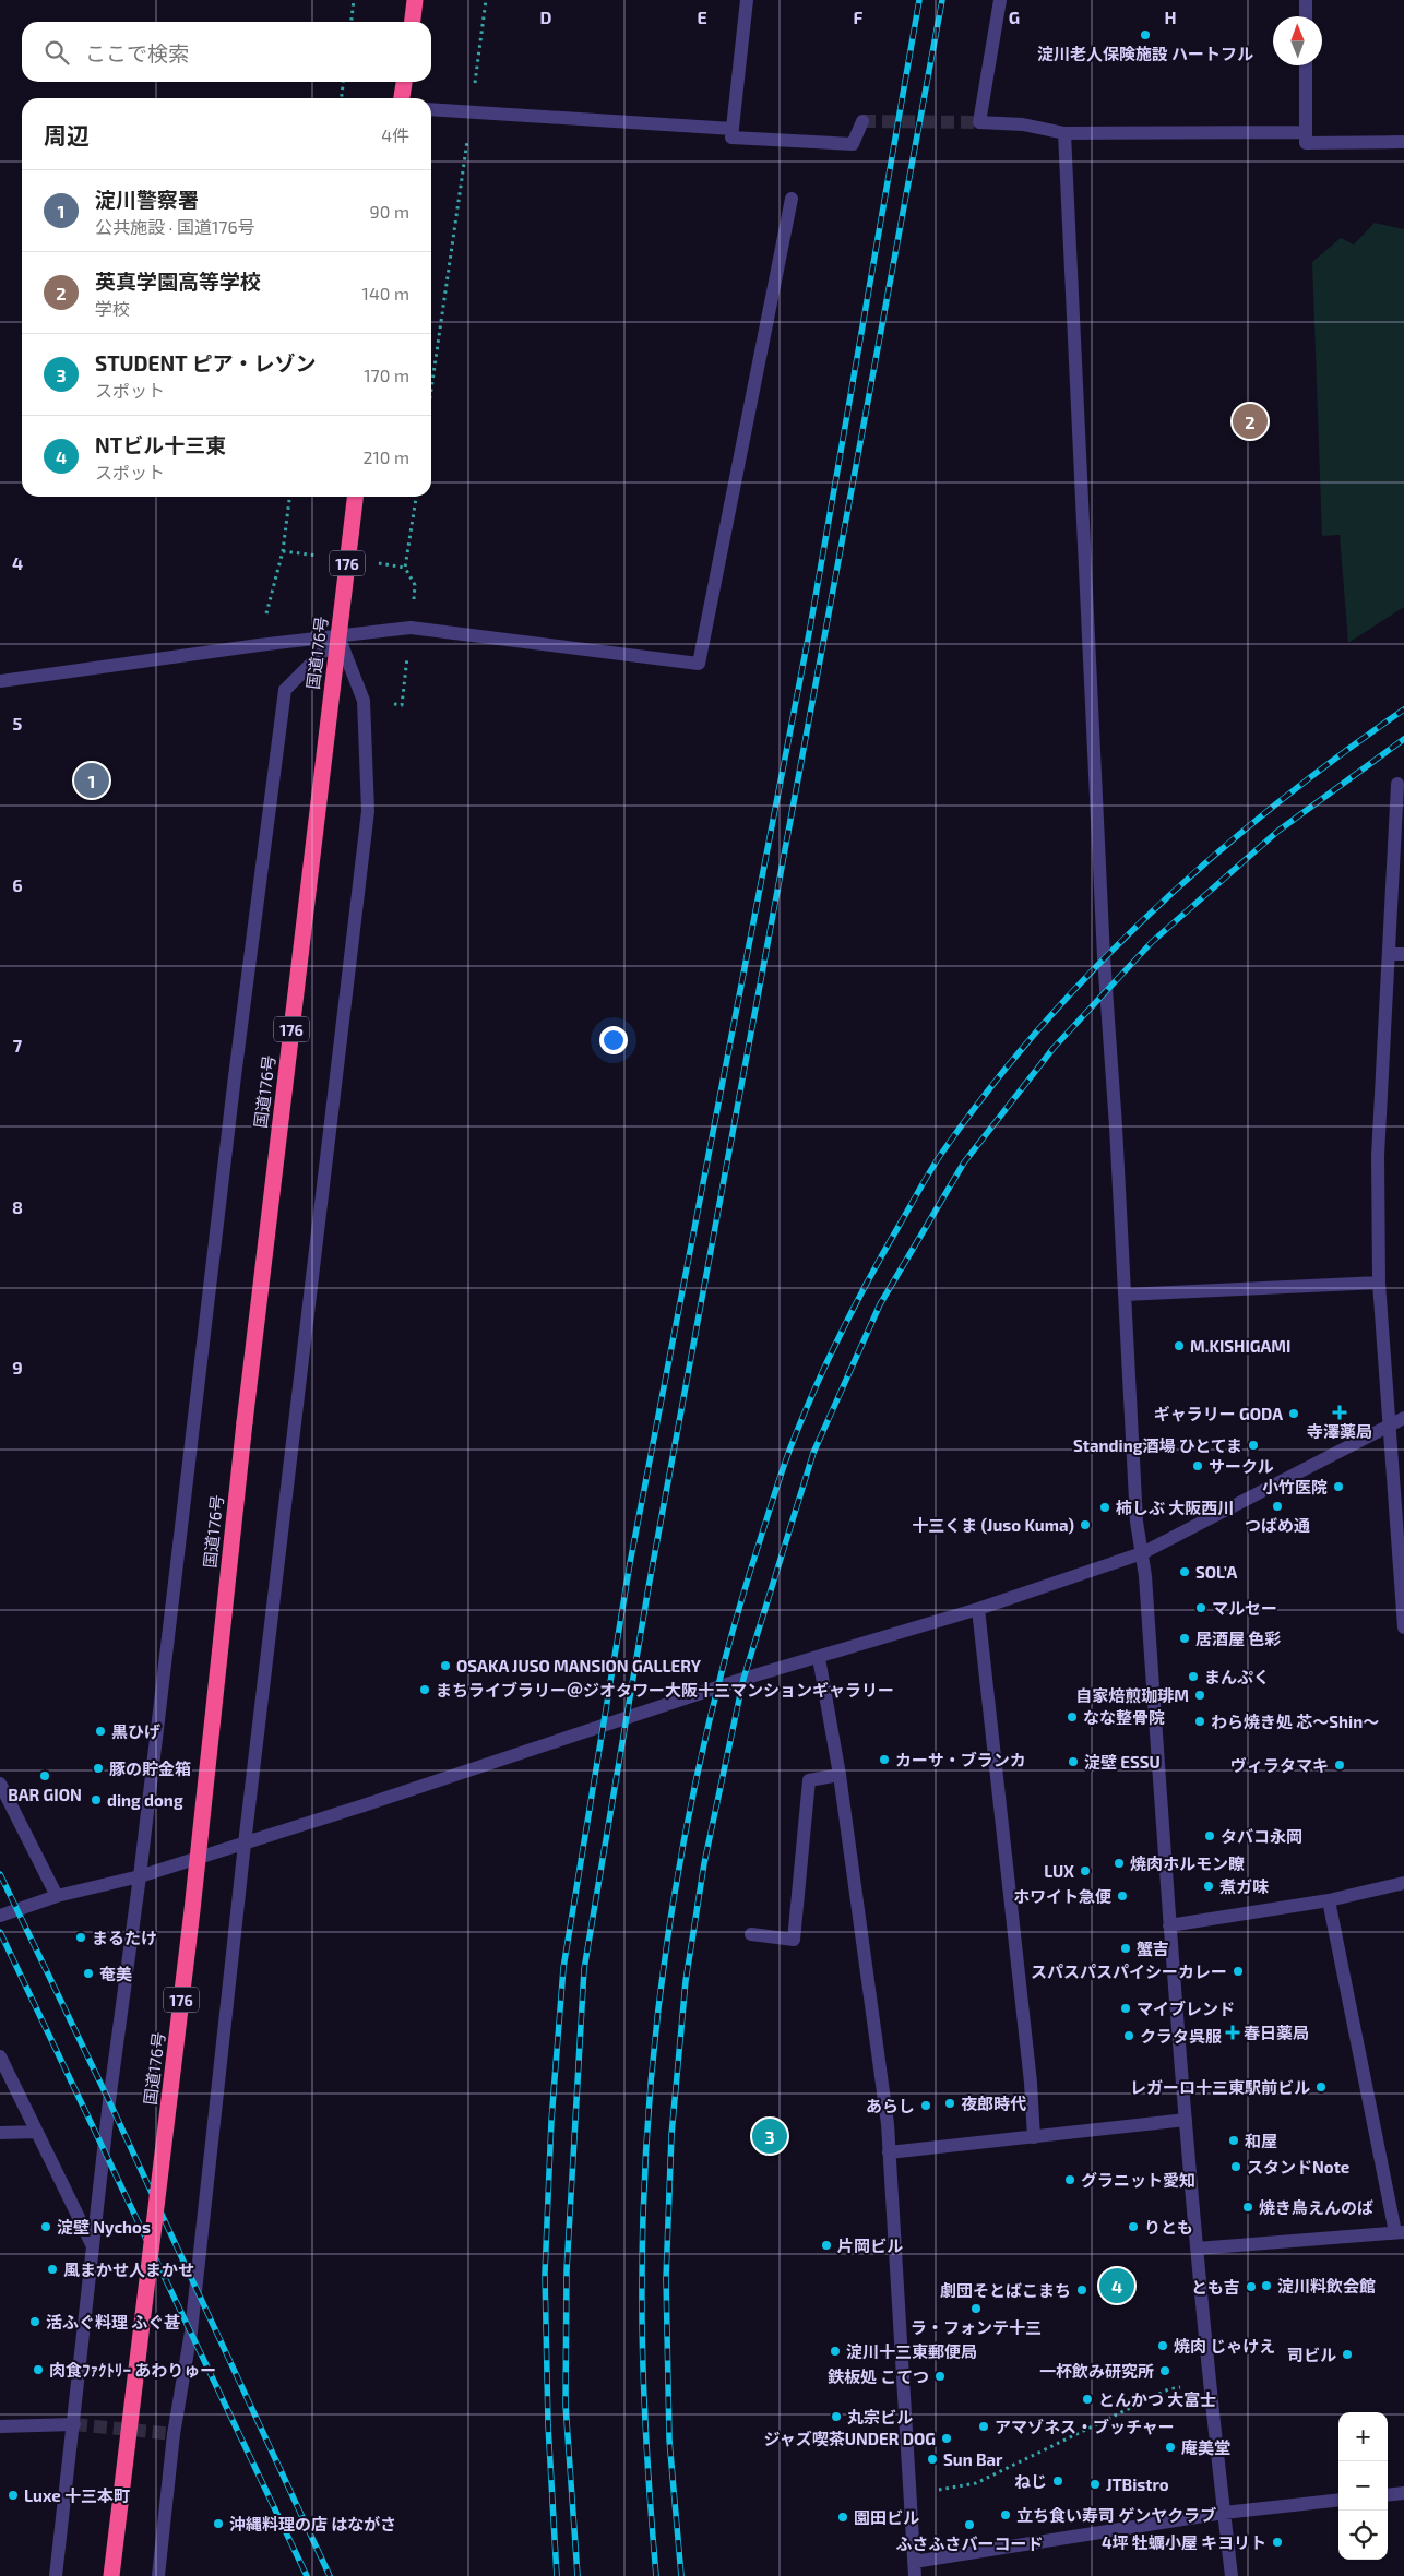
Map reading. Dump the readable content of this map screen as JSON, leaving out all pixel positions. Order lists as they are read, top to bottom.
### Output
{
  "streets": {
    "highway": ["176", "国道176号"]
  },
  "places": {
    "other": [
      "淀川老人保険施設 ハートフル",
      "M.KISHIGAMI",
      "ギャラリー GODA",
      "Standing酒場 ひとてま",
      "サークル",
      "小竹医院",
      "つばめ通",
      "柿しぶ 大阪西川",
      "十三くま (Juso Kuma)",
      "SOL’A",
      "マルセー",
      "居酒屋 色彩",
      "OSAKA JUSO MANSION GALLERY",
      "まんぷく",
      "まちライブラリー＠ジオタワー大阪十三マンションギャラリー",
      "自家焙煎珈琲M",
      "なな整骨院",
      "わら焼き処 芯〜Shin〜",
      "黒ひげ",
      "カーサ・ブランカ",
      "淀壁 ESSU",
      "ヴィラタマキ",
      "豚の貯金箱",
      "BAR GION",
      "ding dong",
      "タバコ永岡",
      "焼肉ホルモン瞭",
      "LUX",
      "煮ガ味",
      "ホワイト急便",
      "まるたけ",
      "蟹吉",
      "スパスパスパイシーカレー",
      "奄美",
      "マイブレンド",
      "クラタ呉服",
      "レガーロ十三東駅前ビル",
      "夜郎時代",
      "あらし",
      "和屋",
      "スタンドNote",
      "グラニット愛知",
      "焼き鳥えんのば",
      "淀壁 Nychos",
      "りとも",
      "片岡ビル",
      "風まかせ人まかせ",
      "淀川料飲会館",
      "とも吉",
      "劇団そとばこまち",
      "ラ・フォンテ十三",
      "活ふぐ料理 ふぐ甚",
      "焼肉 じゃけえ",
      "淀川十三東郵便局",
      "司ビル",
      "肉食ﾌｧｸﾄﾘｰ あわりゅー",
      "一杯飲み研究所",
      "鉄板処 こてつ",
      "とんかつ 大富士",
      "丸宗ビル",
      "アマゾネス・ブッチャー",
      "ジャズ喫茶UNDER DOG",
      "庵美堂",
      "Sun Bar",
      "ねじ",
      "JTBistro",
      "Luxe 十三本町",
      "立ち食い寿司 ゲンヤクラブ",
      "園田ビル",
      "沖縄料理の店 はながさ",
      "ふさふさバーコード",
      "4坪 牡蠣小屋 キヨリト"
    ],
    "health": ["寺澤薬局", "春日薬局"]
  },
  "north": "top",
  "page": {
    "search": "ここで検索",
    "heading": ["周辺", "4件"],
    "list": [
      {
        "mark": "1",
        "name": "淀川警察署",
        "note": "公共施設 · 国道176号",
        "value": "90 m"
      },
      {
        "mark": "2",
        "name": "英真学園高等学校",
        "note": "学校",
        "value": "140 m"
      },
      {
        "mark": "3",
        "name": "STUDENT ピア・レゾン",
        "note": "スポット",
        "value": "170 m"
      },
      {
        "mark": "4",
        "name": "NTビル十三東",
        "note": "スポット",
        "value": "210 m"
      }
    ],
    "pins": [
      "2",
      "1",
      "3",
      "4"
    ],
    "map_buttons": ["+", "−"]
  },
  "grid": {
    "columns": [
      "D",
      "E",
      "F",
      "G",
      "H"
    ],
    "rows": [
      "4",
      "5",
      "6",
      "7",
      "8",
      "9"
    ]
  }
}
